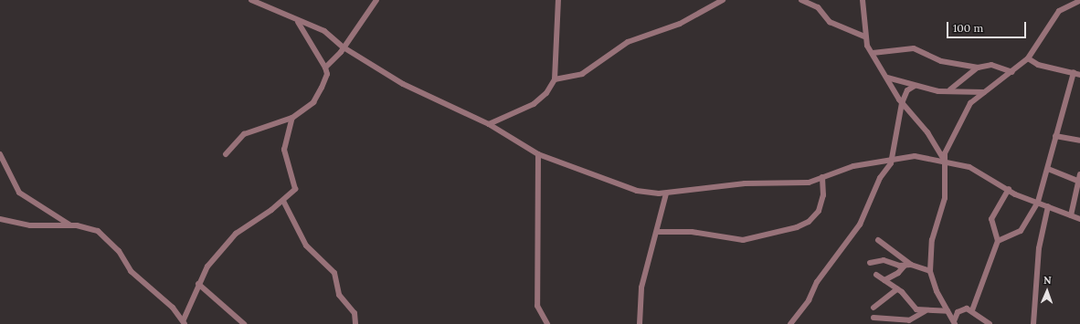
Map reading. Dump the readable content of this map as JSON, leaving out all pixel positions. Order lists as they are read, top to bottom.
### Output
{
  "scale_bar": "100 m",
  "north": "top"
}
